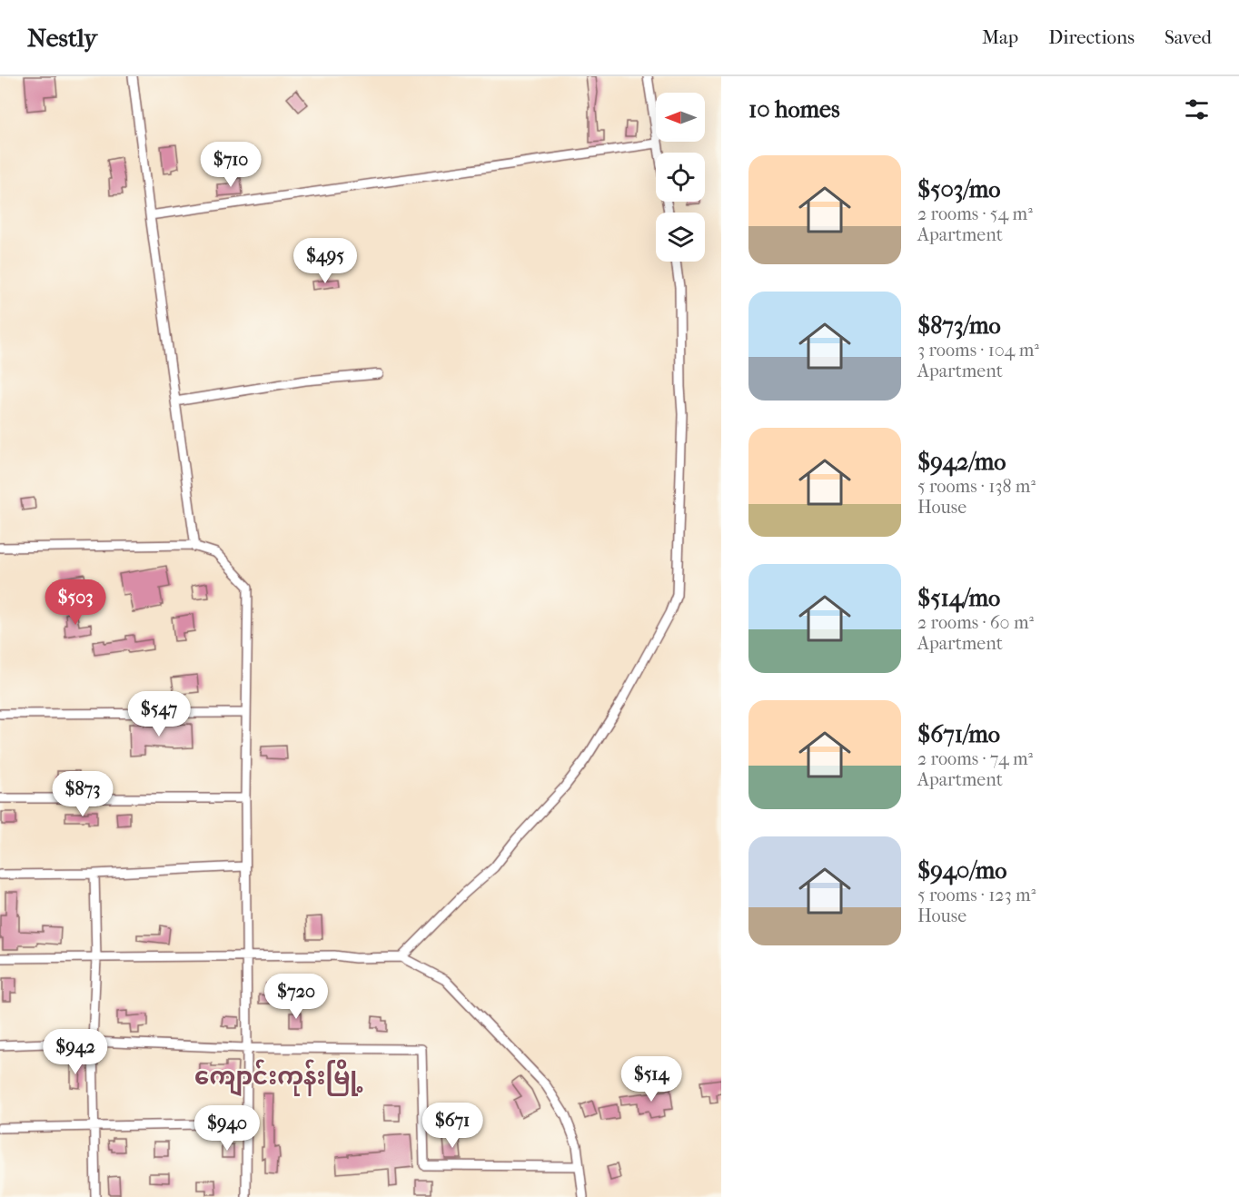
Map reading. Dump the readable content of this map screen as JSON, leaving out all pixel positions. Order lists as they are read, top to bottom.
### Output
{
  "districts": ["ကျောင်းကုန်းမြို့"],
  "north": "left",
  "page": {
    "header": "Nestly",
    "nav": ["Map", "Directions", "Saved"],
    "heading": "10 homes",
    "price": [
      "$710",
      "$495",
      "$503",
      "$547",
      "$873",
      "$720",
      "$942",
      "$514",
      "$671",
      "$940"
    ],
    "list": [
      {
        "name": "$503/mo",
        "note": "2 rooms · 54 m² · Apartment"
      },
      {
        "name": "$873/mo",
        "note": "3 rooms · 104 m² · Apartment"
      },
      {
        "name": "$942/mo",
        "note": "5 rooms · 138 m² · House"
      },
      {
        "name": "$514/mo",
        "note": "2 rooms · 60 m² · Apartment"
      },
      {
        "name": "$671/mo",
        "note": "2 rooms · 74 m² · Apartment"
      },
      {
        "name": "$940/mo",
        "note": "5 rooms · 123 m² · House"
      }
    ]
  }
}
